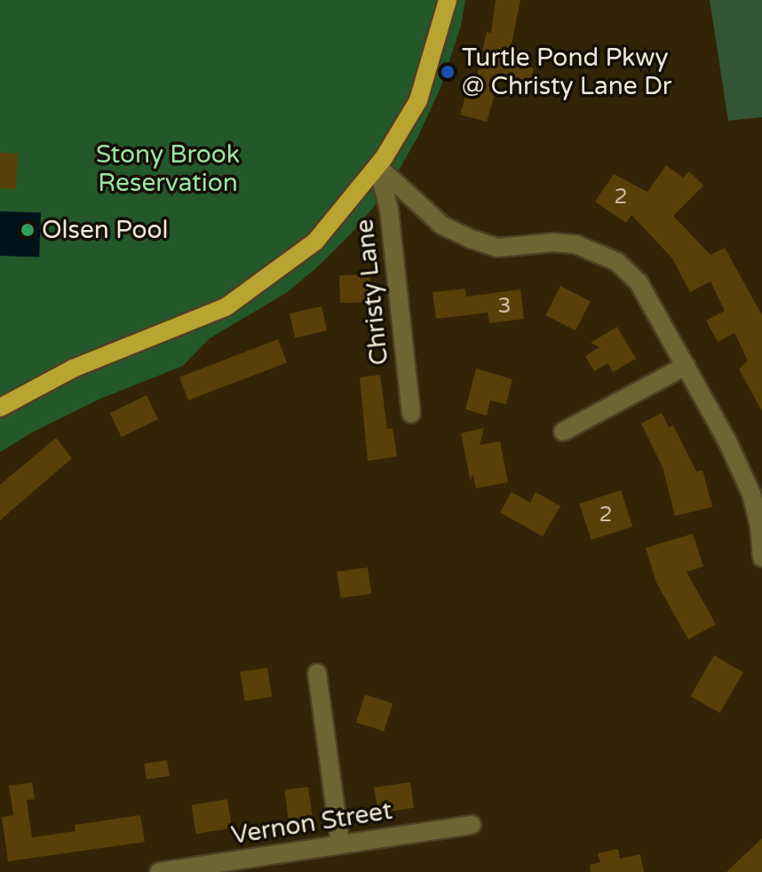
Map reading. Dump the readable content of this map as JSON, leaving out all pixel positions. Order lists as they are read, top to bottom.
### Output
{
  "streets": {
    "street": ["Christy Lane", "Vernon Street"]
  },
  "parks": ["Stony Brook Reservation"],
  "places": ["Turtle Pond Pkwy @ Christy Lane Dr", "Olsen Pool"],
  "house_numbers": ["2", "3", "2"]
}
